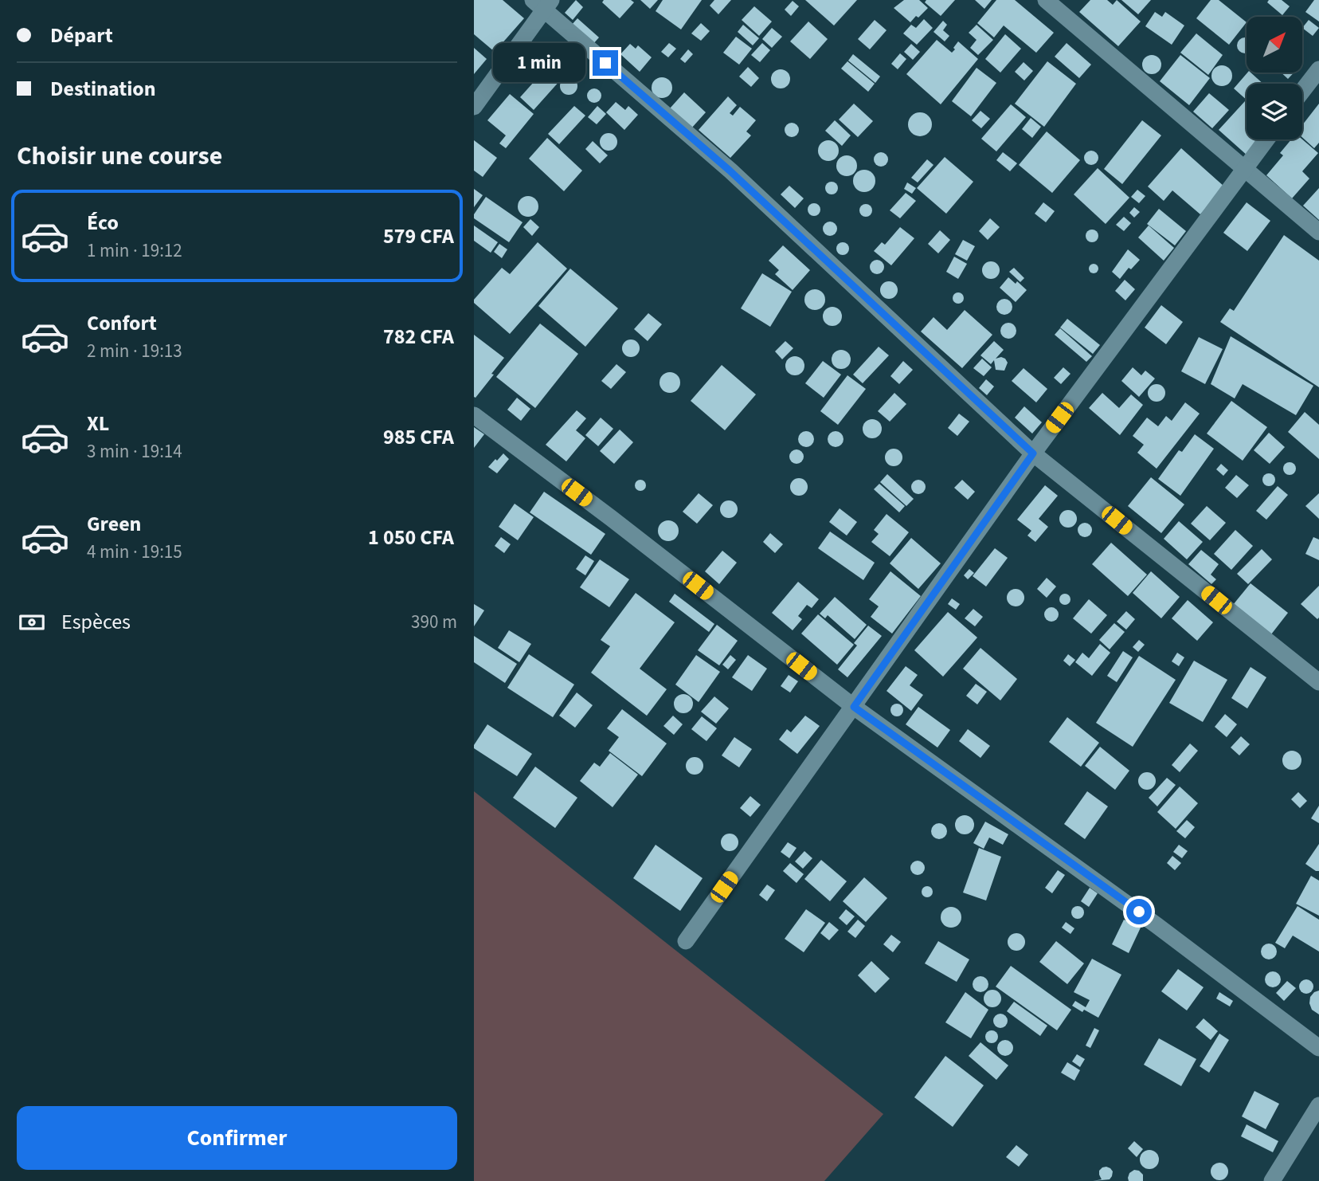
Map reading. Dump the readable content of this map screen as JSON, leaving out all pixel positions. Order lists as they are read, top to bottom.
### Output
{
  "north": "top right",
  "page": {
    "banner": ["Départ", "Destination"],
    "bubble": "1 min",
    "heading": "Choisir une course",
    "list": [
      {
        "name": "Éco",
        "note": "1 min · 19:12",
        "value": "579 CFA"
      },
      {
        "name": "Confort",
        "note": "2 min · 19:13",
        "value": "782 CFA"
      },
      {
        "name": "XL",
        "note": "3 min · 19:14",
        "value": "985 CFA"
      },
      {
        "name": "Green",
        "note": "4 min · 19:15",
        "value": "1 050 CFA"
      }
    ],
    "pay": ["Espèces", "390 m"],
    "buttons": "Confirmer"
  }
}
